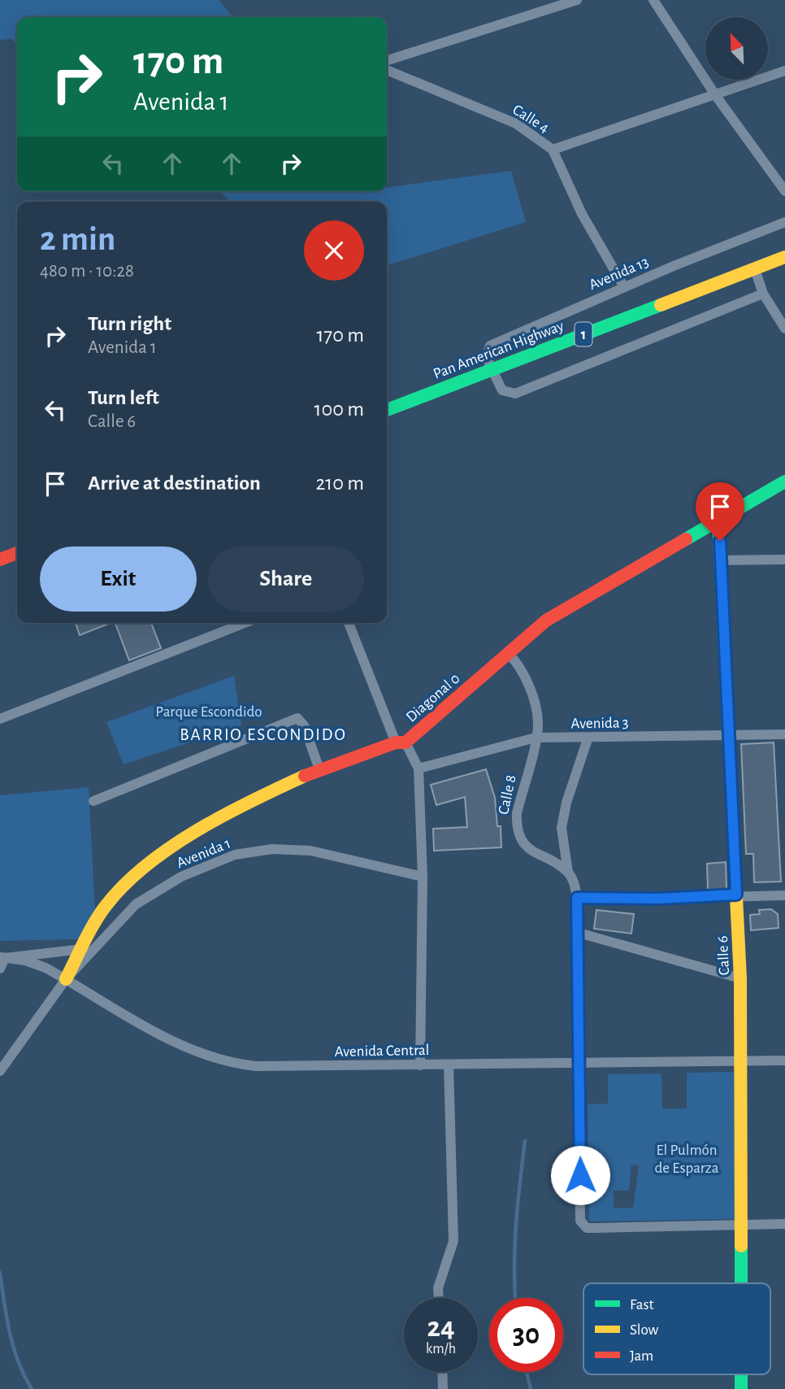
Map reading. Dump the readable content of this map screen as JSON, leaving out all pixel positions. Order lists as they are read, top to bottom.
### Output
{
  "streets": {
    "main road": [
      "1",
      "Pan American Highway",
      "Diagonal 0",
      "Calle 6"
    ],
    "street": [
      "Calle 4",
      "Avenida 13",
      "Avenida 3",
      "Calle 8",
      "Avenida 1",
      "Avenida Central"
    ]
  },
  "crossings": [
    ["Calle 4", "Avenida 13"],
    ["Avenida 13", "Pan American Highway"],
    ["Diagonal 0", "Calle 8"],
    ["Diagonal 0", "Avenida 1"],
    ["Diagonal 0", "Calle 6"],
    ["Diagonal 0", "Avenida Central"],
    ["Avenida 3", "Calle 8"],
    ["Avenida 3", "Calle 6"],
    ["Avenida 1", "Avenida Central"],
    ["Calle 6", "Avenida Central"]
  ],
  "districts": ["BARRIO ESCONDIDO"],
  "parks": ["Parque Escondido", "El Pulmón de Esparza"],
  "legend": ["Fast", "Slow", "Jam"],
  "north": "top left",
  "page": {
    "turn": ["170 m", "Avenida 1"],
    "heading": ["2 min", "480 m · 10:28"],
    "list": [
      {
        "name": "Turn right",
        "note": "Avenida 1",
        "value": "170 m"
      },
      {
        "name": "Turn left",
        "note": "Calle 6",
        "value": "100 m"
      },
      {
        "name": "Arrive at destination",
        "value": "210 m"
      }
    ],
    "buttons": ["Exit", "Share"],
    "speed": "24 km/h",
    "limit": "30"
  }
}
